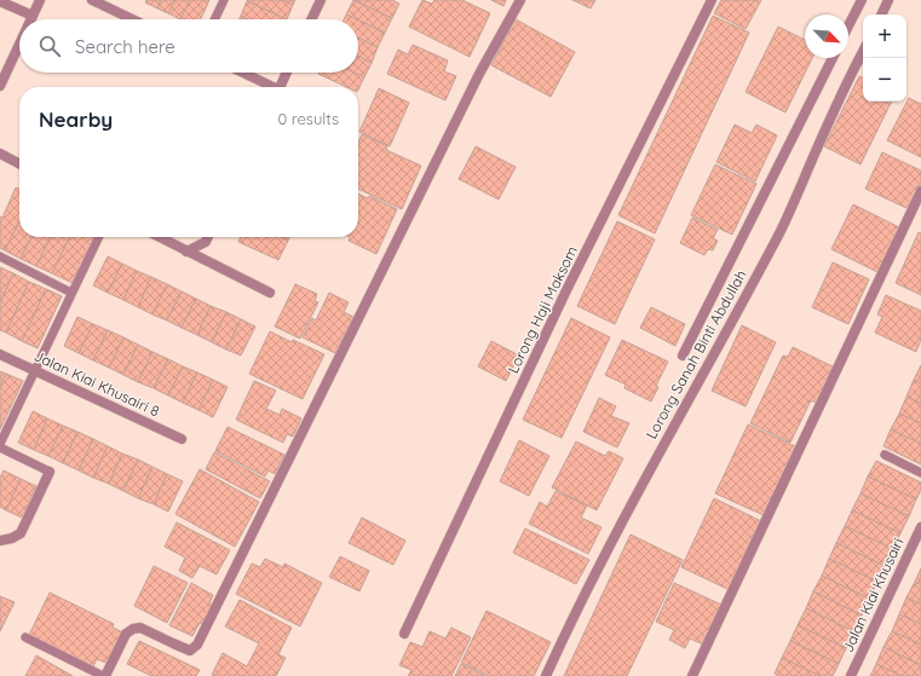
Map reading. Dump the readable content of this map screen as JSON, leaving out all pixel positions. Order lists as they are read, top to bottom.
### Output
{
  "streets": {
    "street": [
      "Lorong Haji Maksom",
      "Lorong Sanah Binti Abdullah",
      "Jalan Kiai Khusairi 8",
      "Jalan Kiai Khusairi"
    ]
  },
  "north": "bottom right",
  "page": {
    "map_buttons": ["+", "−"],
    "search": "Search here",
    "heading": ["Nearby", "0 results"]
  }
}
